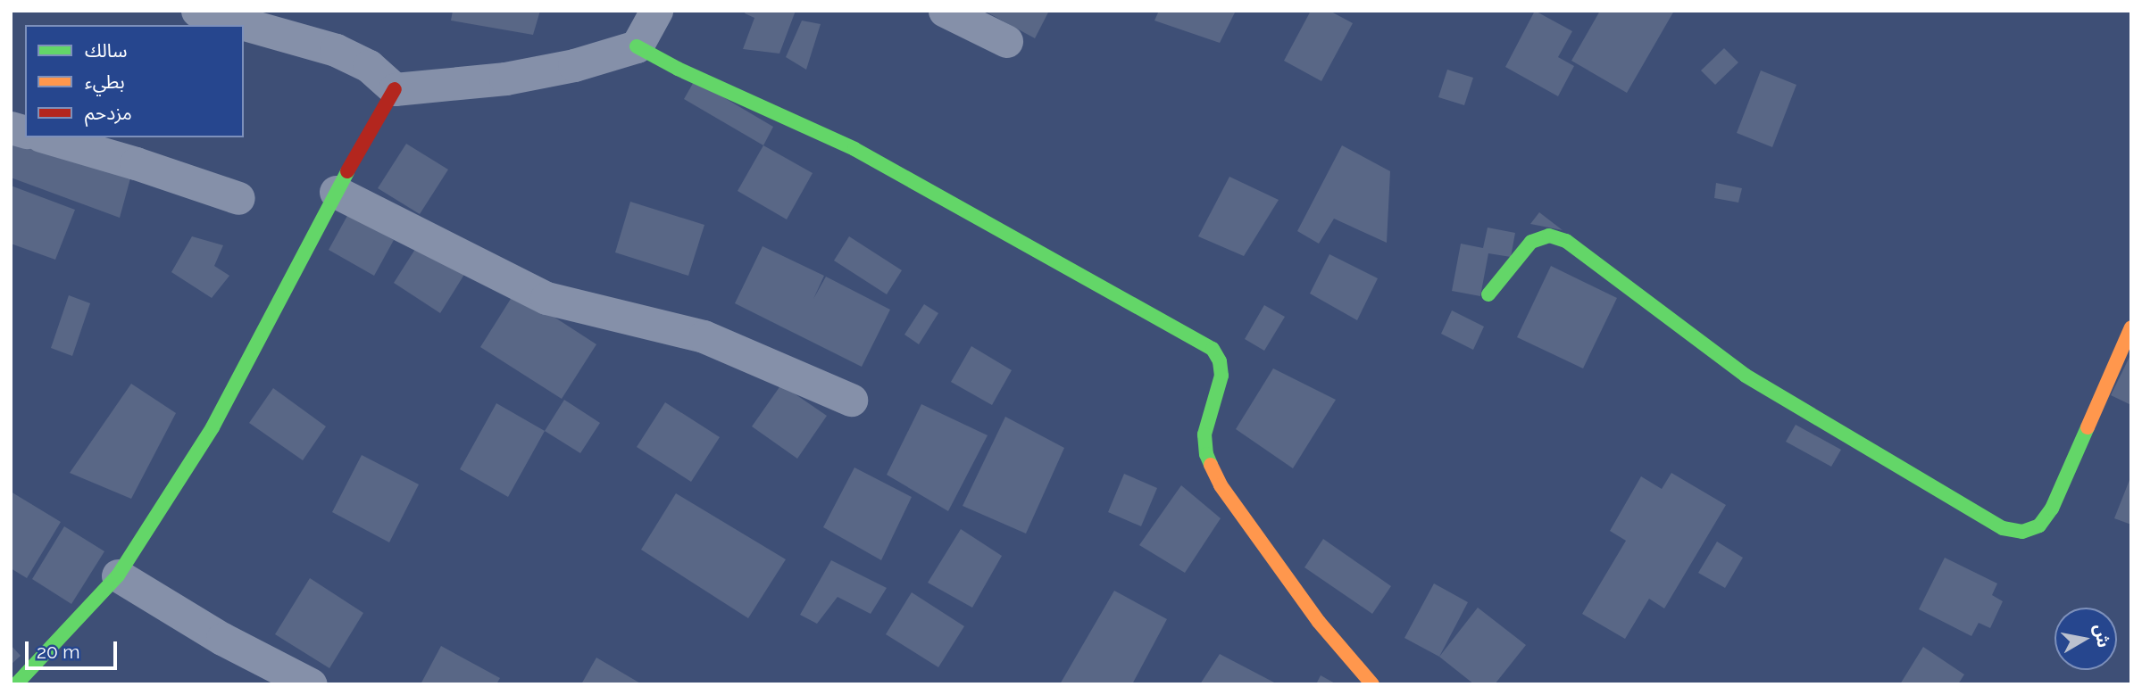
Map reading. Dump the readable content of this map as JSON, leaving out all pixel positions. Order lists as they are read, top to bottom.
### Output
{
  "legend": ["سالك", "بطيء", "مزدحم"],
  "scale_bar": "20 m",
  "north": "right"
}
